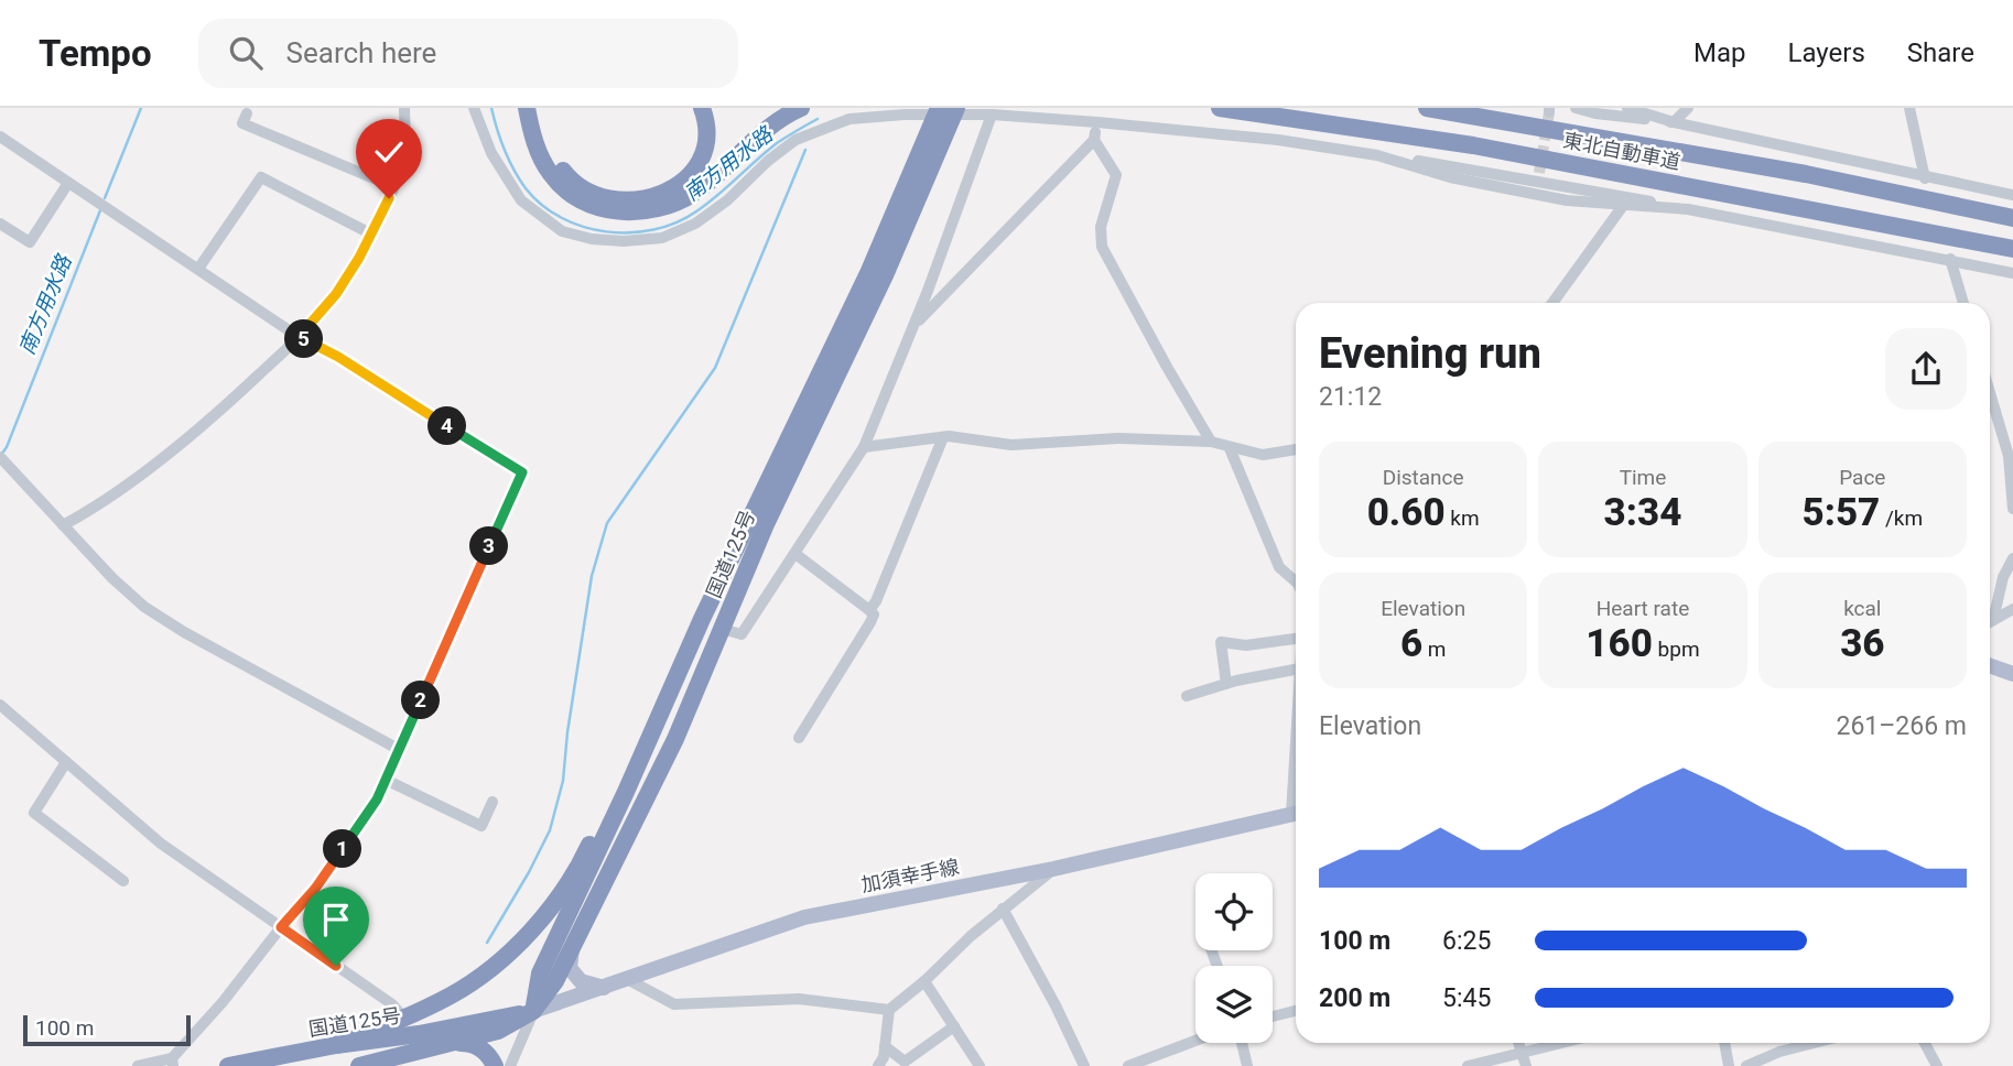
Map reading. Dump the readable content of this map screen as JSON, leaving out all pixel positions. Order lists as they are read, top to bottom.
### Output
{
  "streets": {
    "highway": ["東北自動車道", "国道125号"],
    "main road": ["加須幸手線"]
  },
  "crossings": [
    ["国道125号", "加須幸手線"]
  ],
  "water": ["南方用水路"],
  "scale_bar": "100 m",
  "page": {
    "header": "Tempo",
    "search": "Search here",
    "nav": ["Map", "Layers", "Share"],
    "heading": ["Evening run", "21:12"],
    "pins": [
      "5",
      "4",
      "3",
      "2",
      "1"
    ],
    "stats": [
      ["Distance", "0.60 km"],
      ["Time", "3:34"],
      ["Pace", "5:57 /km"],
      ["Elevation", "6 m"],
      ["Heart rate", "160 bpm"],
      ["kcal", "36"]
    ],
    "chart": ["Elevation", "261–266 m"],
    "list": [
      {
        "name": "100 m",
        "note": "6:25"
      },
      {
        "name": "200 m",
        "note": "5:45"
      }
    ],
    "scale": "100 m"
  }
}
